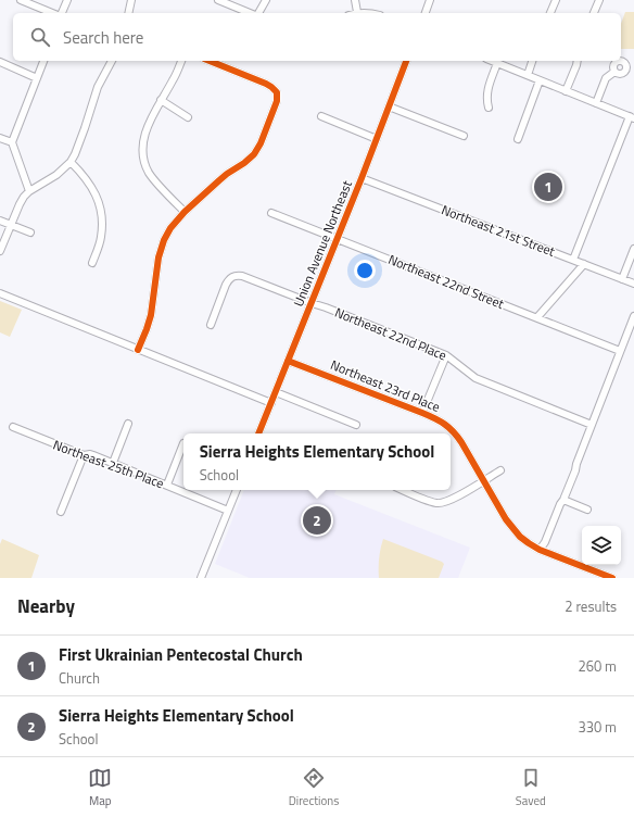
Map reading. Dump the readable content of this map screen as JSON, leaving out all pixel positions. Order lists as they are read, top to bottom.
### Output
{
  "streets": {
    "street": [
      "Northeast 21st Street",
      "Union Avenue Northeast",
      "Northeast 22nd Street",
      "Northeast 22nd Place",
      "Northeast 23rd Place",
      "Northeast 25th Place"
    ]
  },
  "crossings": [
    ["Northeast 21st Street", "Union Avenue Northeast"],
    ["Union Avenue Northeast", "Northeast 22nd Street"],
    ["Union Avenue Northeast", "Northeast 22nd Place"],
    ["Union Avenue Northeast", "Northeast 23rd Place"]
  ],
  "page": {
    "search": "Search here",
    "pins": ["1", "2"],
    "popup": ["Sierra Heights Elementary School", "School"],
    "heading": ["Nearby", "2 results"],
    "list": [
      {
        "mark": "1",
        "name": "First Ukrainian Pentecostal Church",
        "note": "Church",
        "value": "260 m"
      },
      {
        "mark": "2",
        "name": "Sierra Heights Elementary School",
        "note": "School",
        "value": "330 m"
      }
    ],
    "nav": ["Map", "Directions", "Saved"]
  }
}
